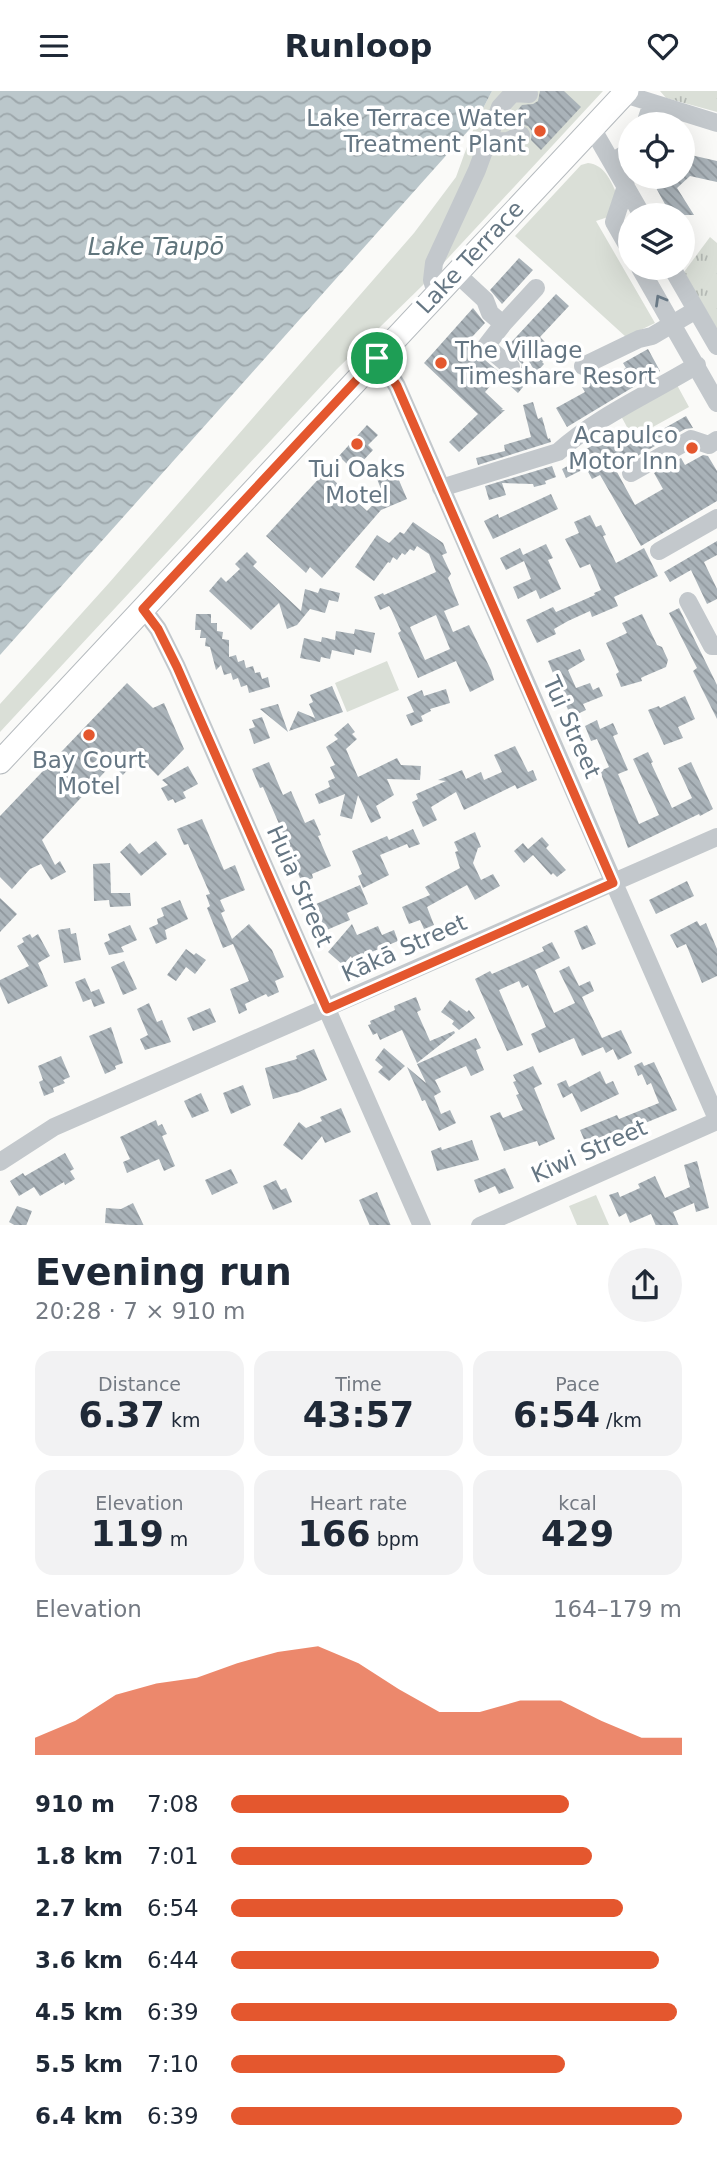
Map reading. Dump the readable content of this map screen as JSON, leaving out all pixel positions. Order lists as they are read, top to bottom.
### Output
{
  "streets": {
    "main road": ["Lake Terrace"],
    "street": [
      "Tui Street",
      "Huia Street",
      "Kākā Street",
      "Kiwi Street"
    ]
  },
  "crossings": [
    ["Lake Terrace", "Tui Street"],
    ["Lake Terrace", "Huia Street"],
    ["Tui Street", "Kākā Street"],
    ["Tui Street", "Kiwi Street"],
    ["Huia Street", "Kākā Street"]
  ],
  "water": ["Lake Taupō"],
  "places": [
    "Lake Terrace Water Treatment Plant",
    "The Village Timeshare Resort",
    "Tui Oaks Motel",
    "Acapulco Motor Inn",
    "Bay Court Motel"
  ],
  "page": {
    "header": "Runloop",
    "heading": ["Evening run", "20:28 · 7 × 910 m"],
    "stats": [
      ["Distance", "6.37 km"],
      ["Time", "43:57"],
      ["Pace", "6:54 /km"],
      ["Elevation", "119 m"],
      ["Heart rate", "166 bpm"],
      ["kcal", "429"]
    ],
    "chart": ["Elevation", "164–179 m"],
    "list": [
      {
        "name": "910 m",
        "note": "7:08"
      },
      {
        "name": "1.8 km",
        "note": "7:01"
      },
      {
        "name": "2.7 km",
        "note": "6:54"
      },
      {
        "name": "3.6 km",
        "note": "6:44"
      },
      {
        "name": "4.5 km",
        "note": "6:39"
      },
      {
        "name": "5.5 km",
        "note": "7:10"
      },
      {
        "name": "6.4 km",
        "note": "6:39"
      }
    ]
  }
}
